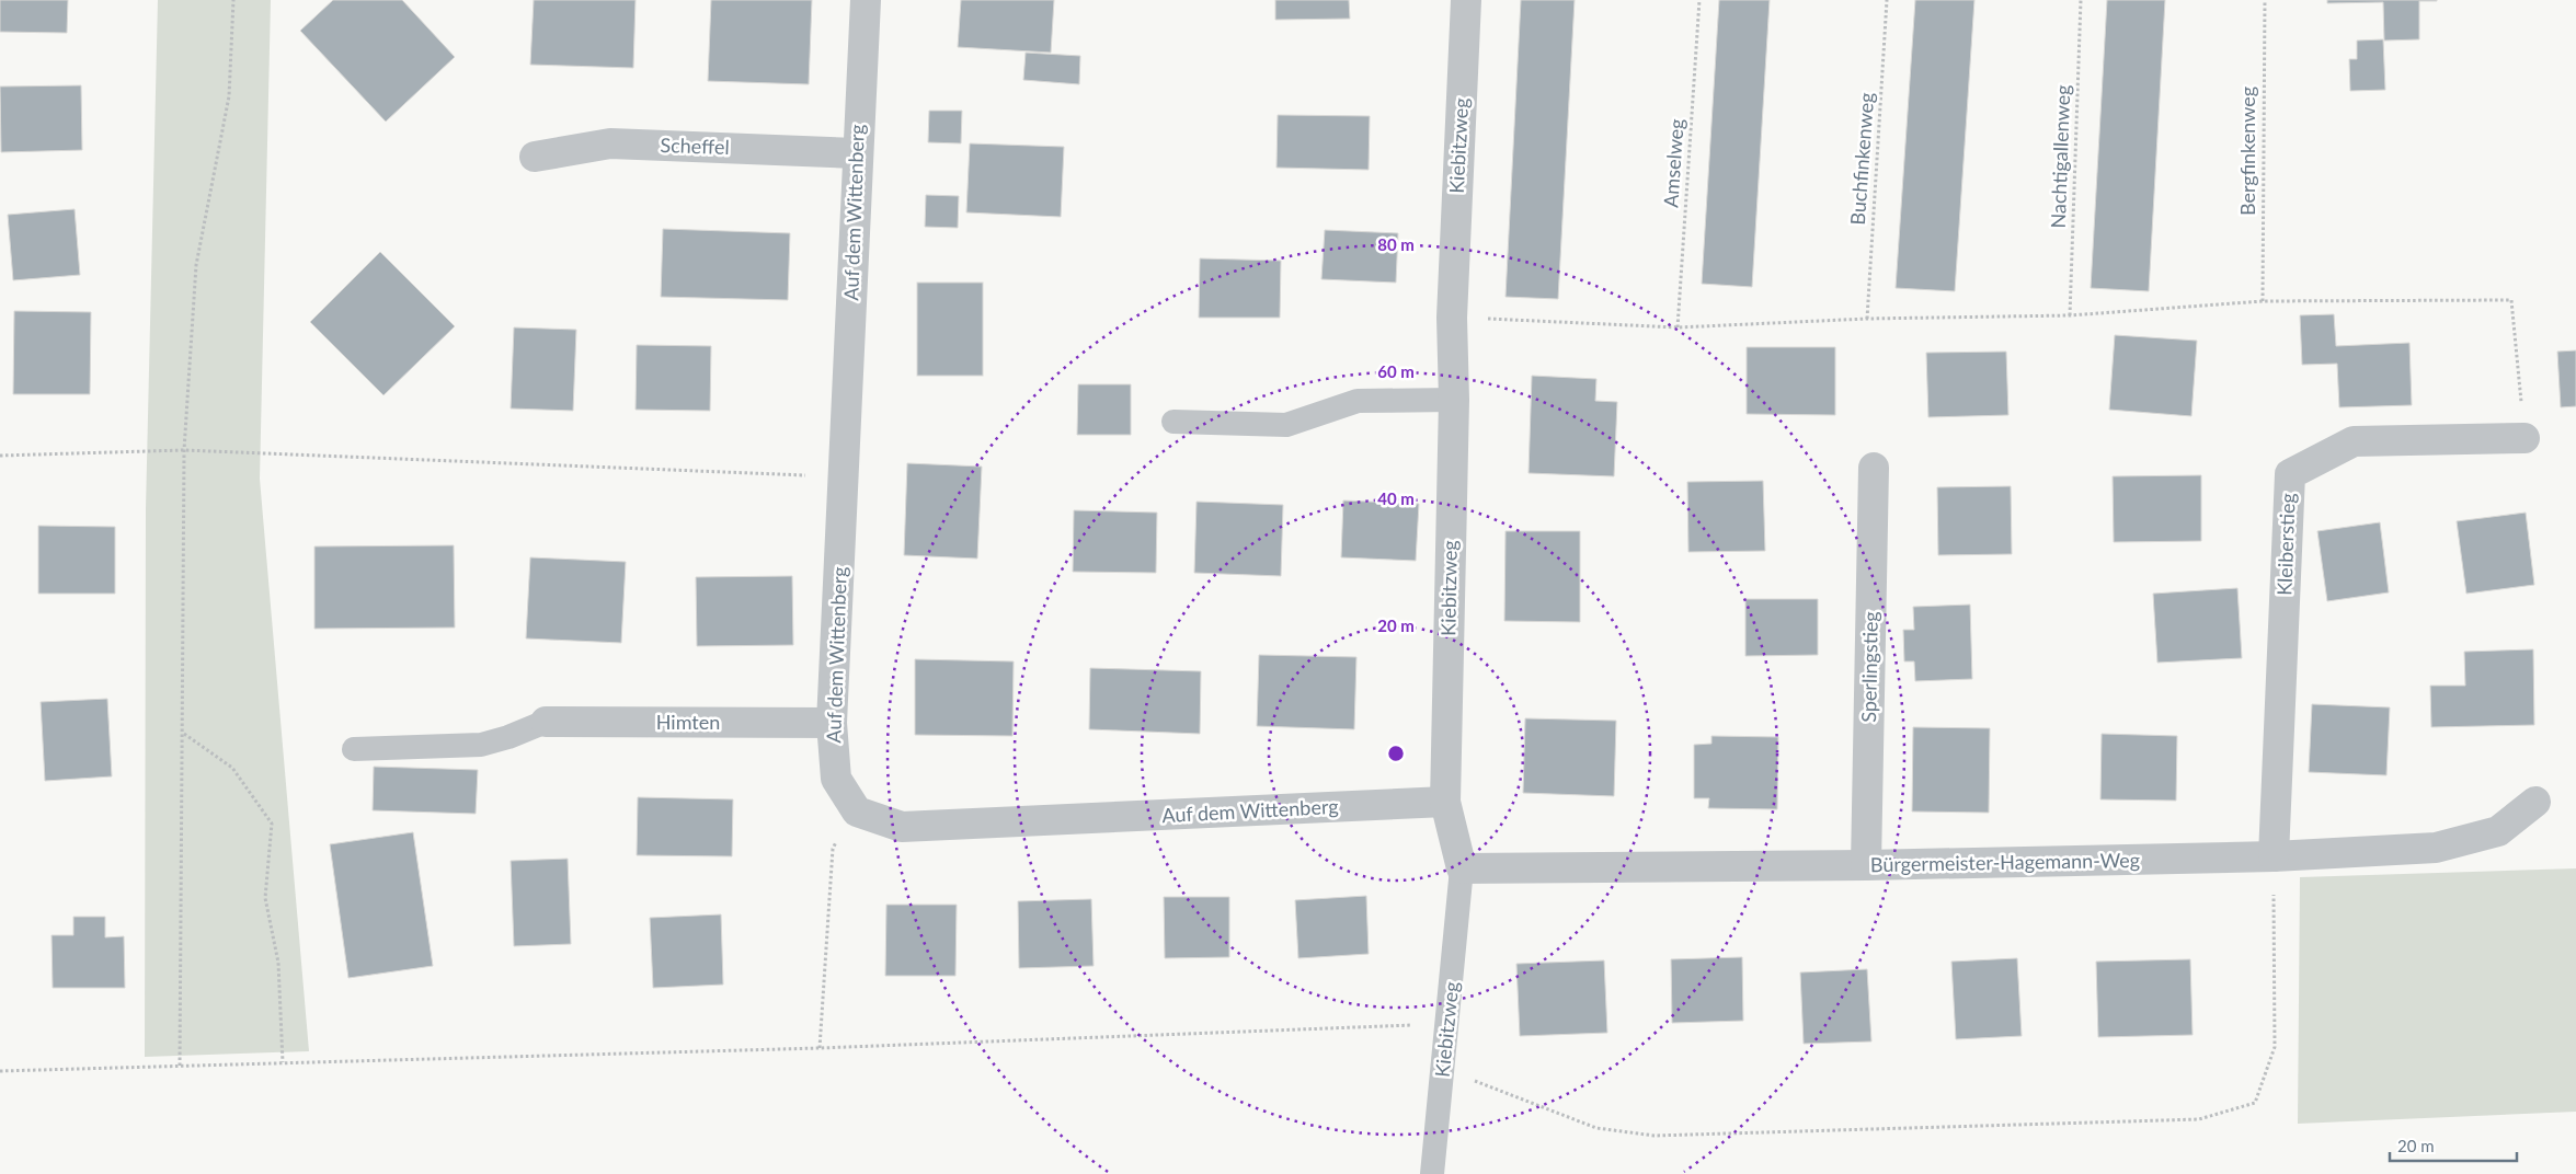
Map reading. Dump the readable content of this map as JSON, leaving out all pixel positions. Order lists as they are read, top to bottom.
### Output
{
  "streets": {
    "street": [
      "Kiebitzweg",
      "Scheffel",
      "Auf dem Wittenberg",
      "Kleiberstieg",
      "Sperlingstieg",
      "Himten",
      "Bürgermeister-Hagemann-Weg"
    ],
    "path": [
      "Bergfinkenweg",
      "Nachtigallenweg",
      "Buchfinkenweg",
      "Amselweg"
    ]
  },
  "crossings": [
    ["Kiebitzweg", "Auf dem Wittenberg"],
    ["Kiebitzweg", "Bürgermeister-Hagemann-Weg"],
    ["Scheffel", "Auf dem Wittenberg"],
    ["Auf dem Wittenberg", "Himten"],
    ["Kleiberstieg", "Bürgermeister-Hagemann-Weg"],
    ["Sperlingstieg", "Bürgermeister-Hagemann-Weg"]
  ],
  "scale_bar": "20 m",
  "rings": [
    "80 m",
    "60 m",
    "40 m",
    "20 m"
  ]
}
